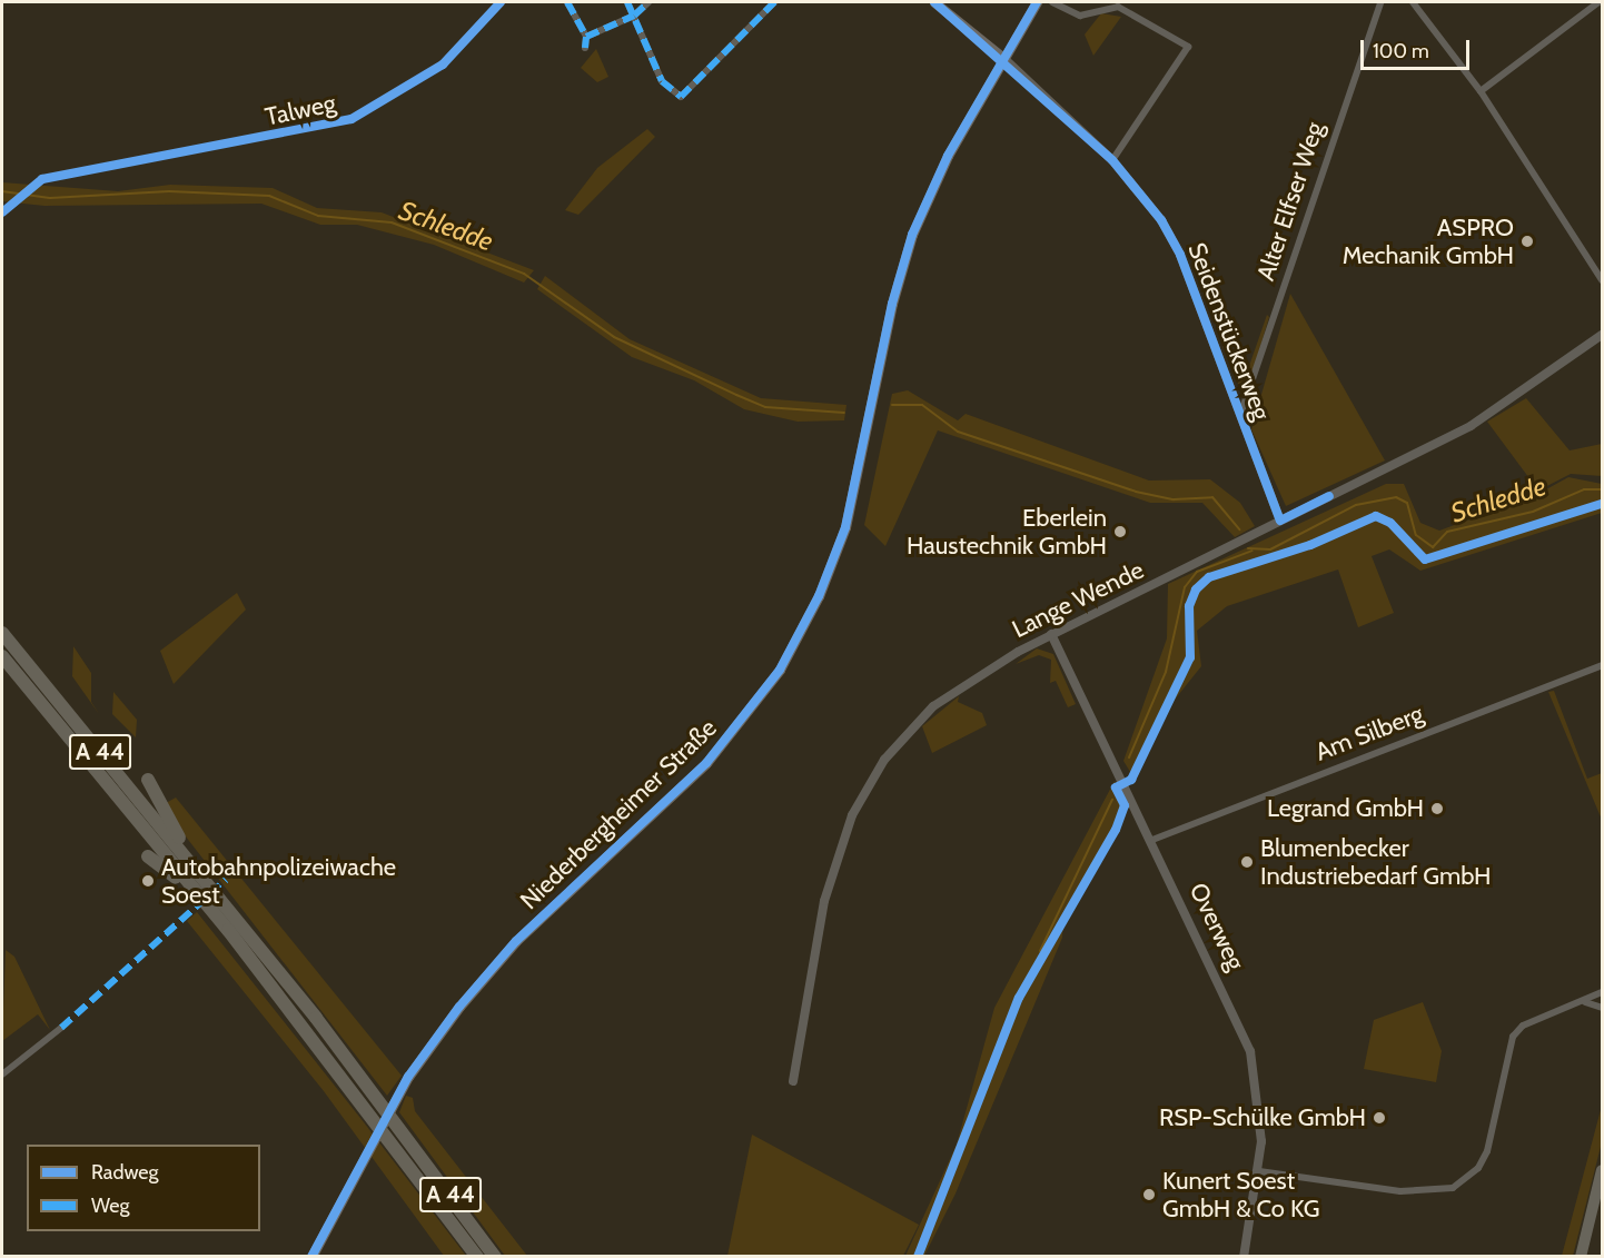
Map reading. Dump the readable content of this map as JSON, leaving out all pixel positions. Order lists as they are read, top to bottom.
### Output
{
  "streets": {
    "highway": ["A 44"],
    "main road": ["Niederbergheimer Straße"],
    "street": [
      "Talweg",
      "Alter Elfser Weg",
      "Seidenstückerweg",
      "Lange Wende",
      "Am Silberg",
      "Overweg"
    ]
  },
  "crossings": [
    ["Alter Elfser Weg", "Seidenstückerweg"],
    ["Seidenstückerweg", "Lange Wende"],
    ["Seidenstückerweg", "Niederbergheimer Straße"],
    ["Lange Wende", "Overweg"],
    ["Am Silberg", "Overweg"]
  ],
  "water": ["Schledde"],
  "places": [
    "ASPRO Mechanik GmbH",
    "Eberlein Haustechnik GmbH",
    "Legrand GmbH",
    "Blumenbecker Industriebedarf GmbH",
    "Autobahnpolizeiwache Soest",
    "RSP-Schülke GmbH",
    "Kunert Soest GmbH & Co KG"
  ],
  "legend": ["Radweg", "Weg"],
  "scale_bar": "100 m"
}
